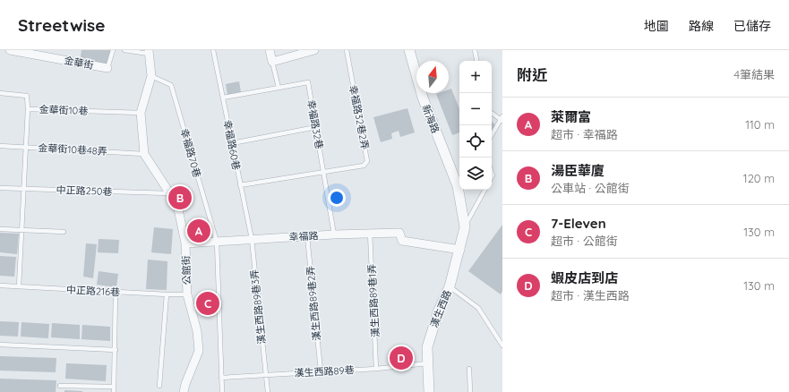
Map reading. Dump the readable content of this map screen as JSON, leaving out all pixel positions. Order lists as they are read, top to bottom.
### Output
{
  "streets": {
    "street": [
      "金華街",
      "新海路",
      "幸福路",
      "公館街",
      "漢生西路"
    ],
    "lane": [
      "金華街10巷",
      "幸福路32巷2弄",
      "幸福路32巷",
      "幸福路60巷",
      "金華街10巷48弄",
      "幸福路70巷",
      "中正路250巷",
      "中正路216巷",
      "漢生西路89巷1弄",
      "漢生西路89巷2弄",
      "漢生西路89巷3弄",
      "漢生西路89巷"
    ]
  },
  "crossings": [
    ["金華街10巷", "公館街"],
    ["幸福路32巷2弄", "幸福路32巷"],
    ["新海路", "漢生西路"],
    ["幸福路32巷", "幸福路"],
    ["幸福路60巷", "幸福路"],
    ["幸福路60巷", "漢生西路89巷3弄"],
    ["金華街10巷48弄", "公館街"],
    ["幸福路70巷", "幸福路"],
    ["幸福路70巷", "公館街"],
    ["幸福路70巷", "漢生西路89巷"],
    ["中正路250巷", "公館街"],
    ["幸福路", "公館街"],
    ["幸福路", "漢生西路89巷1弄"],
    ["幸福路", "漢生西路89巷2弄"],
    ["幸福路", "漢生西路89巷3弄"],
    ["幸福路", "漢生西路"],
    ["公館街", "中正路216巷"],
    ["漢生西路89巷1弄", "漢生西路89巷"],
    ["漢生西路89巷2弄", "漢生西路89巷"],
    ["漢生西路89巷3弄", "漢生西路89巷"],
    ["漢生西路", "漢生西路89巷"]
  ],
  "north": "top",
  "page": {
    "header": "Streetwise",
    "nav": ["地圖", "路線", "已儲存"],
    "heading": ["附近", "4筆結果"],
    "map_buttons": ["+", "−"],
    "list": [
      {
        "mark": "A",
        "name": "萊爾富",
        "note": "超市 · 幸福路",
        "value": "110 m"
      },
      {
        "mark": "B",
        "name": "湯臣華廈",
        "note": "公車站 · 公館街",
        "value": "120 m"
      },
      {
        "mark": "C",
        "name": "7-Eleven",
        "note": "超市 · 公館街",
        "value": "130 m"
      },
      {
        "mark": "D",
        "name": "蝦皮店到店",
        "note": "超市 · 漢生西路",
        "value": "130 m"
      }
    ],
    "pins": [
      "B",
      "A",
      "C",
      "D"
    ]
  }
}
